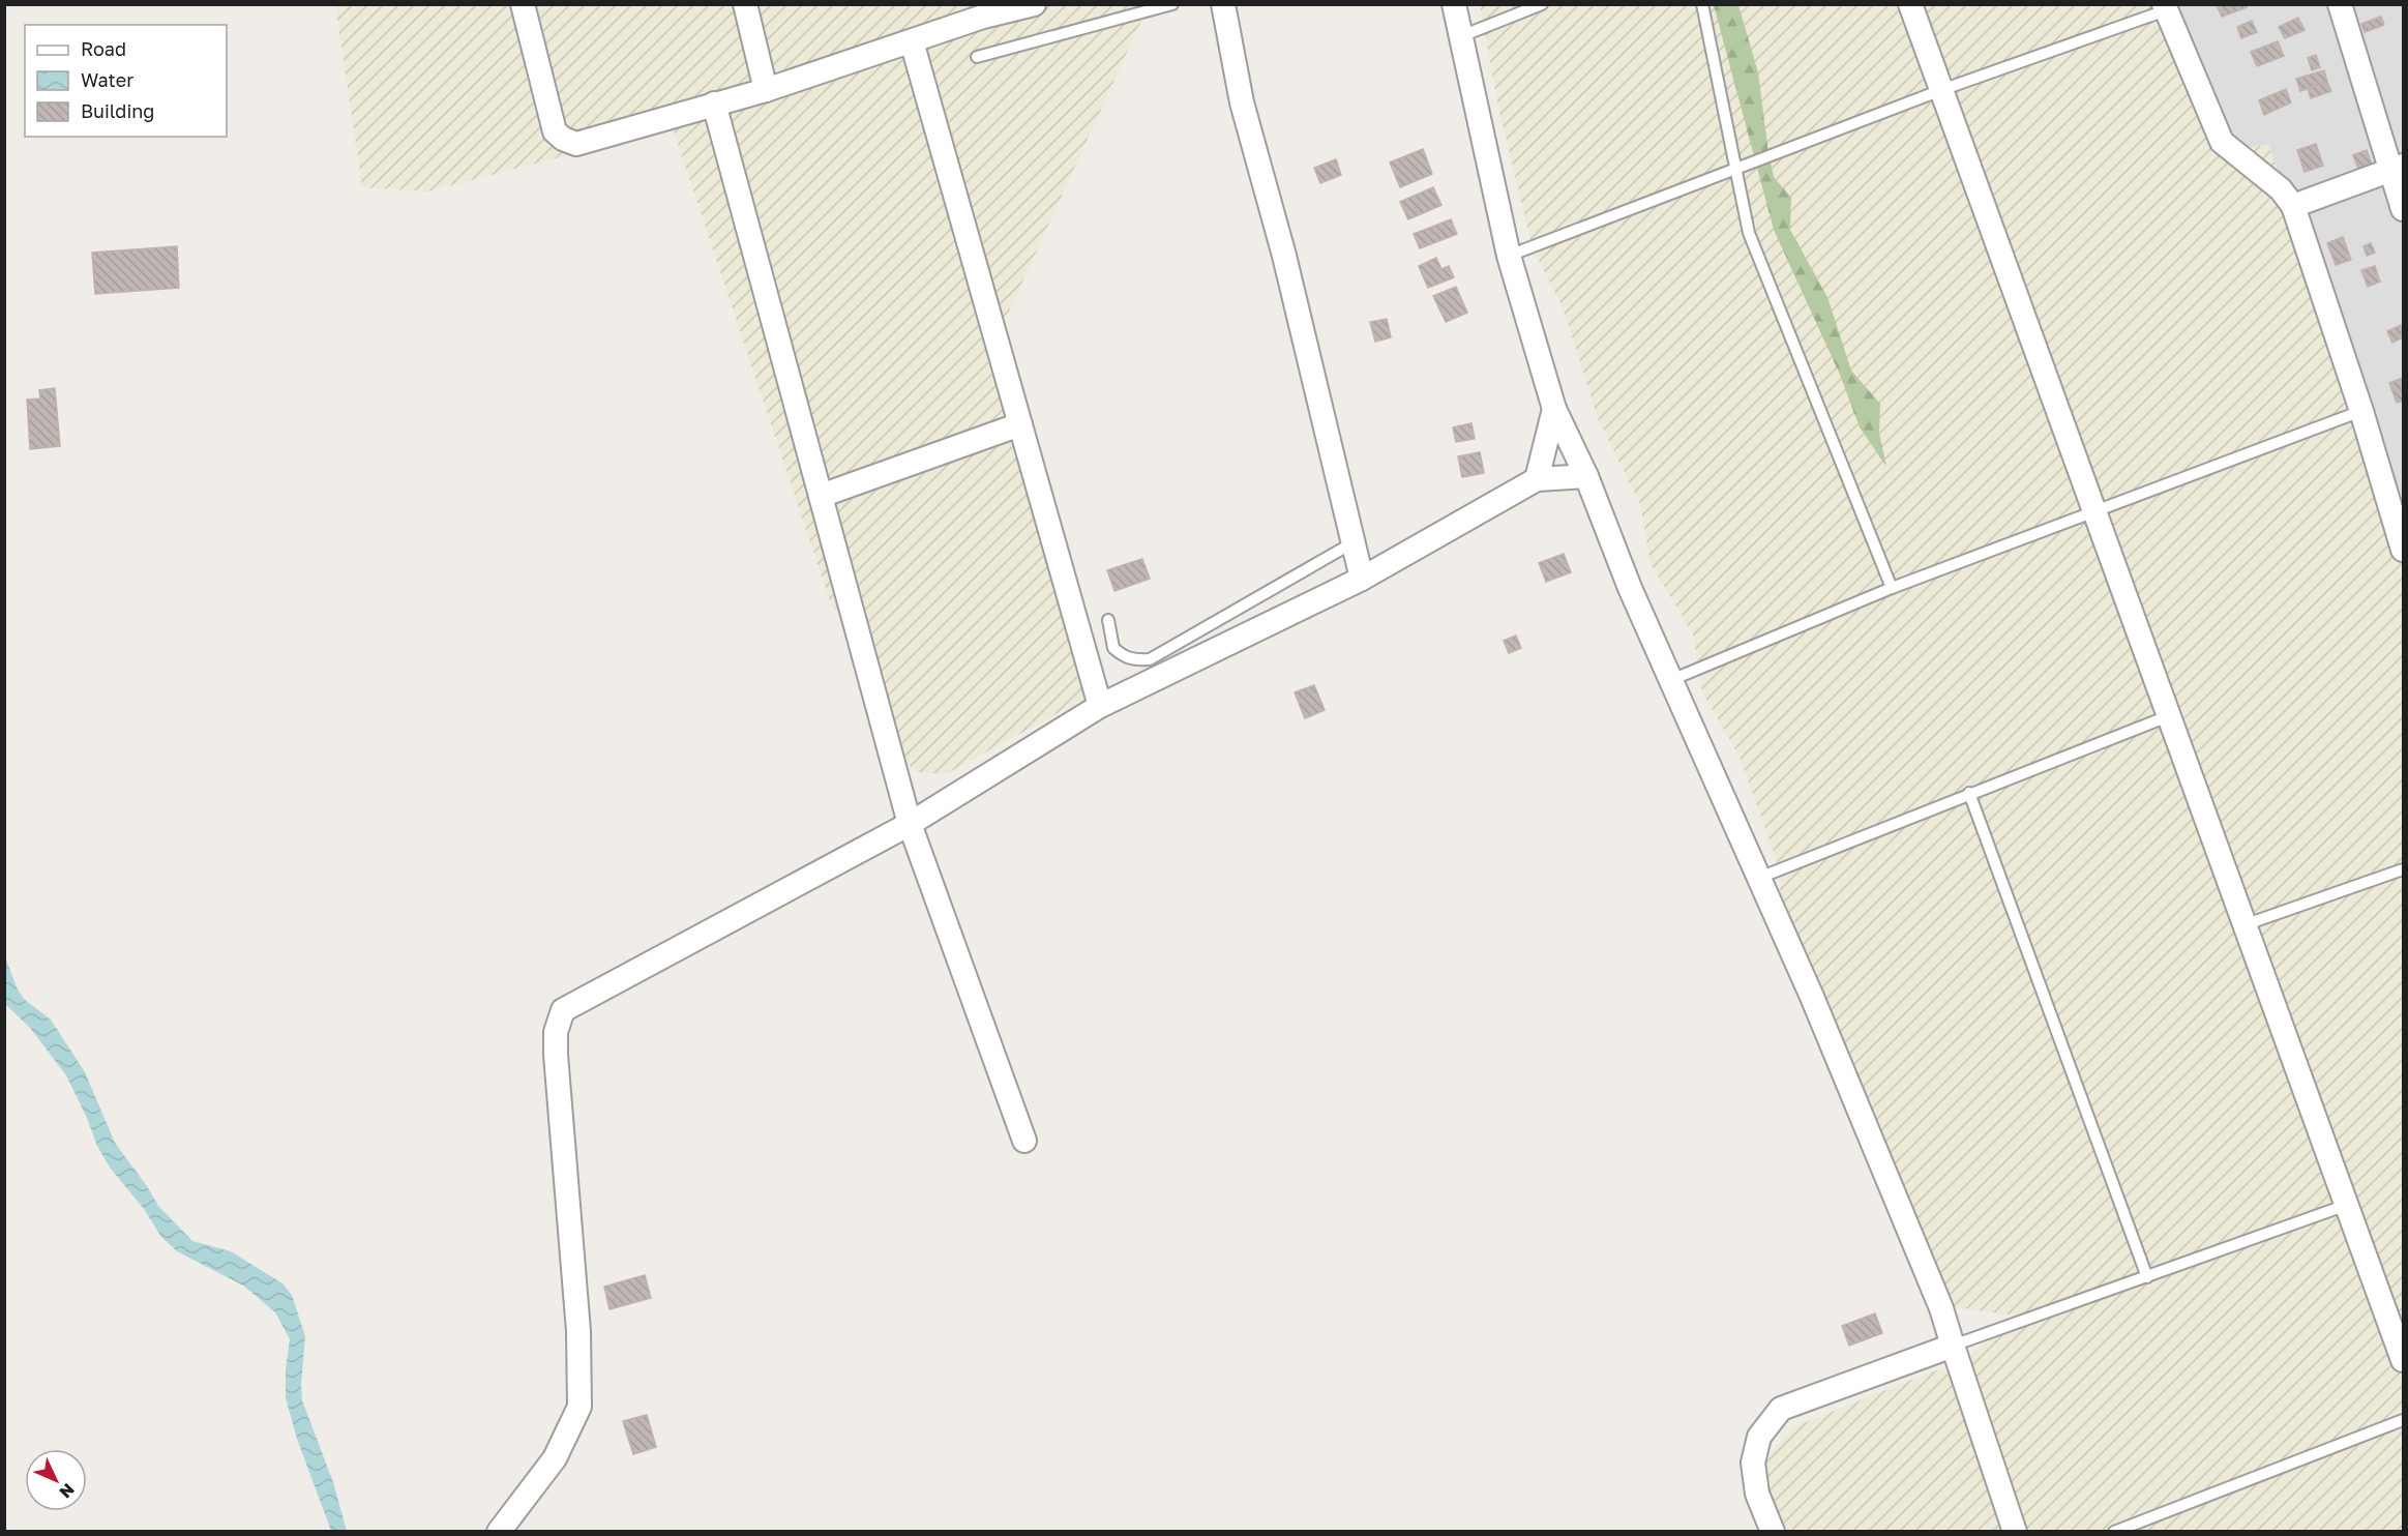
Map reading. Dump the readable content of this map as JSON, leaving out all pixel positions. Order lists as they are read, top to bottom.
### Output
{
  "legend": ["Road", "Water", "Building"],
  "north": "bottom right"
}
